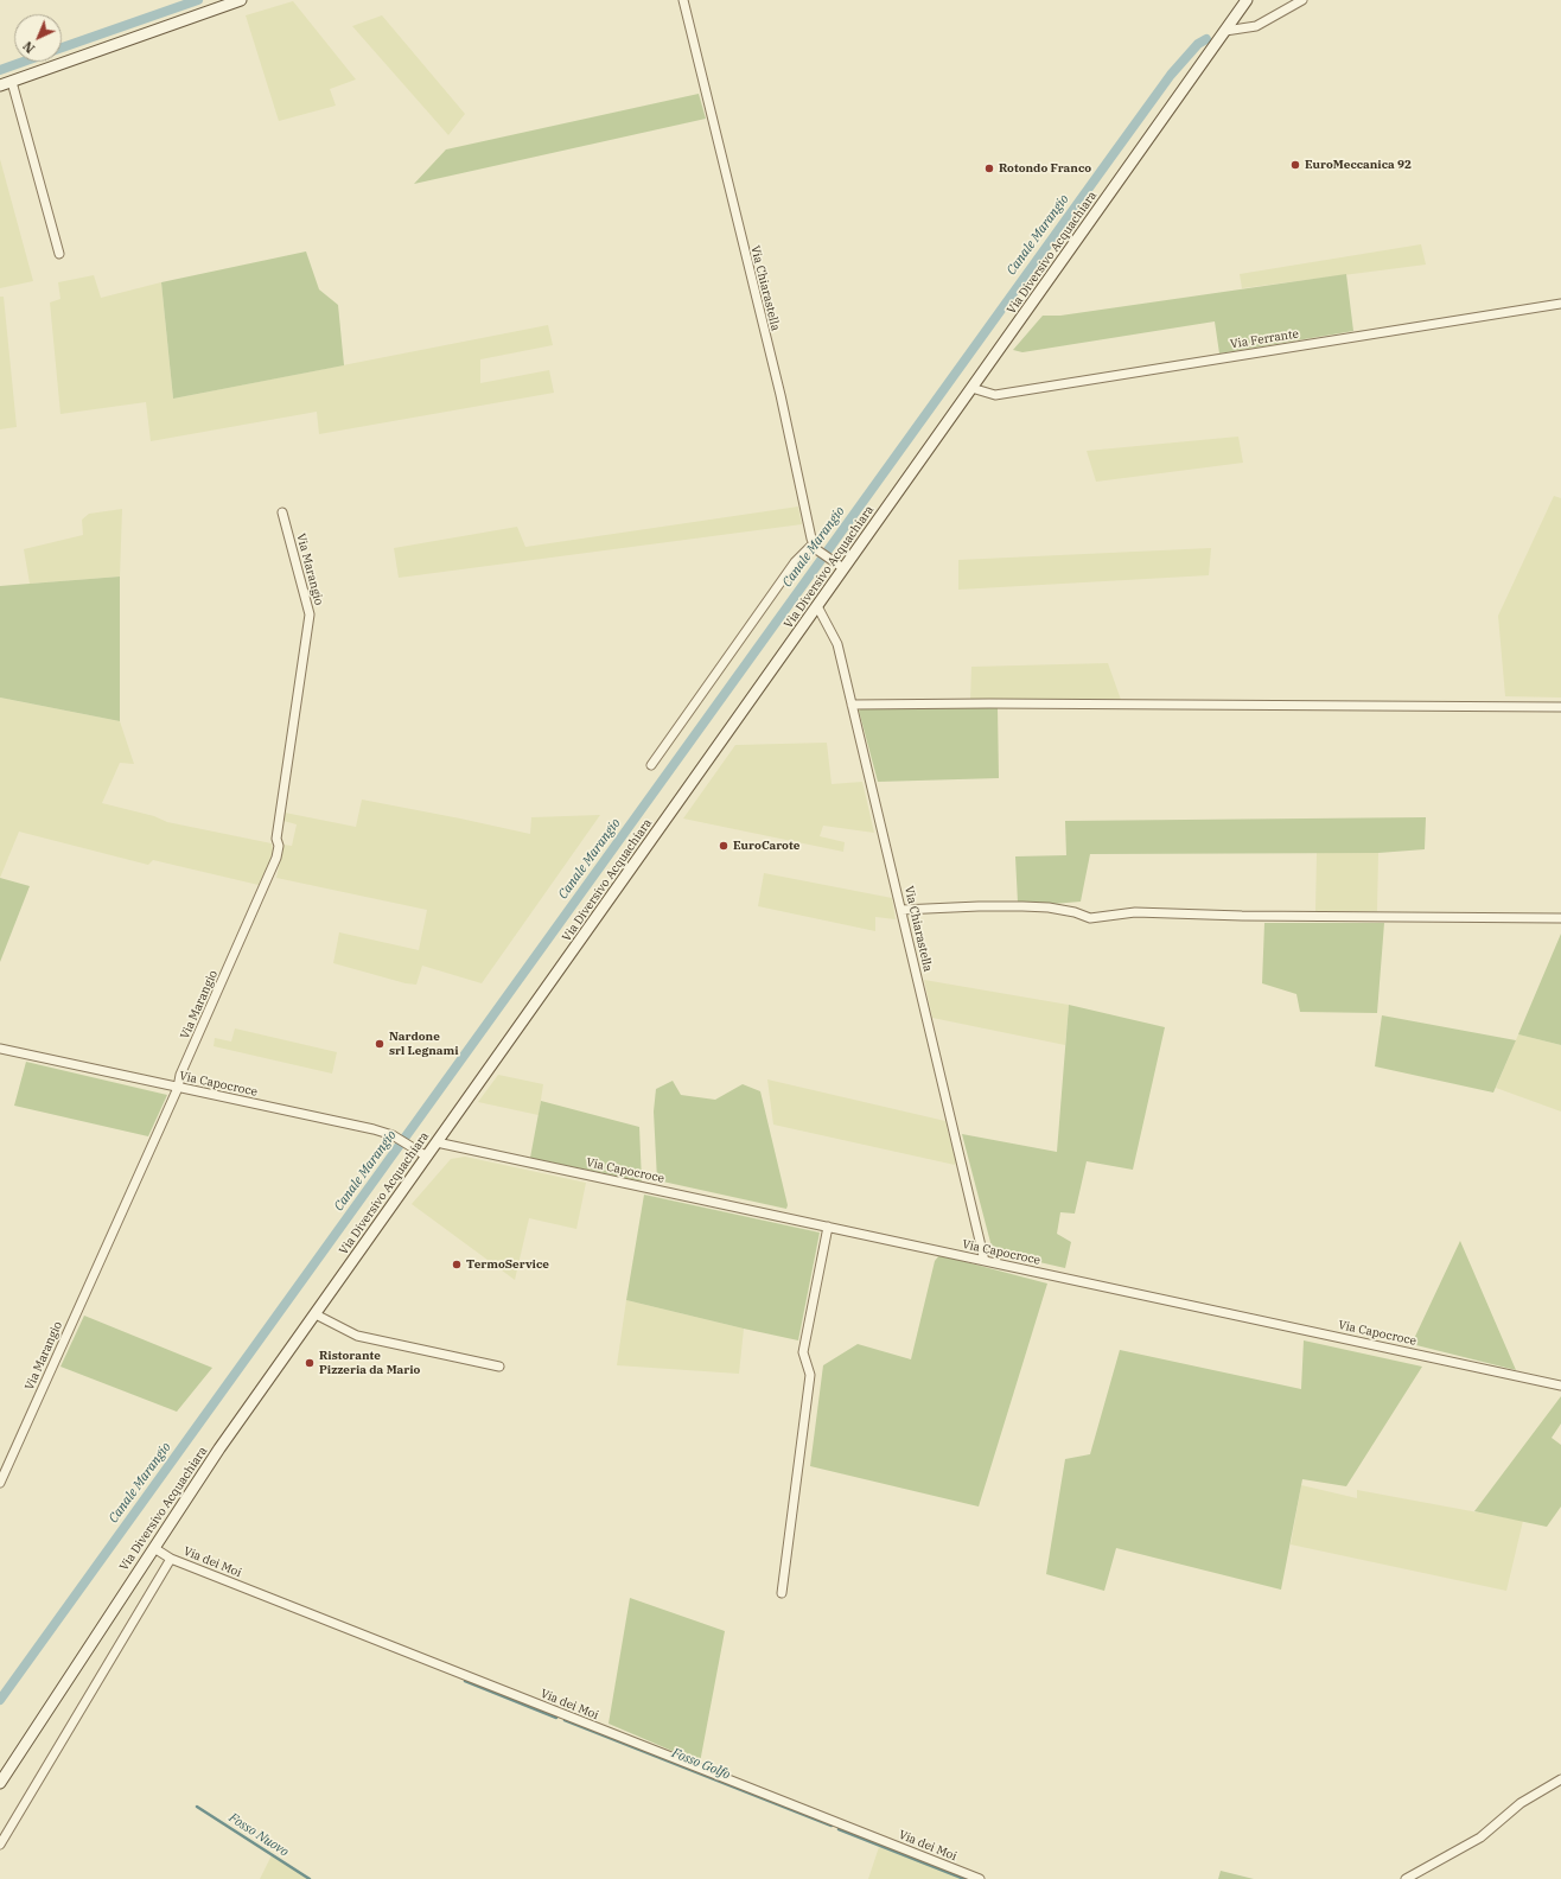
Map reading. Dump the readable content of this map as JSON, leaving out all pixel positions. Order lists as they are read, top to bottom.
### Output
{
  "streets": {
    "main road": ["Via Diversivo Acquachiara"],
    "street": [
      "Via Chiarastella",
      "Via Ferrante",
      "Via Marangio",
      "Via Capocroce",
      "Via dei Moi"
    ]
  },
  "crossings": [
    ["Via Diversivo Acquachiara", "Via Chiarastella"],
    ["Via Diversivo Acquachiara", "Via Ferrante"],
    ["Via Diversivo Acquachiara", "Via Capocroce"],
    ["Via Diversivo Acquachiara", "Via dei Moi"],
    ["Via Chiarastella", "Via Capocroce"],
    ["Via Marangio", "Via Capocroce"]
  ],
  "water": ["Canale Marangio", "Fosso Golfo", "Fosso Nuovo"],
  "places": [
    "EuroMeccanica 92",
    "Rotondo Franco",
    "EuroCarote",
    "Nardone srl Legnami",
    "TermoService",
    "Ristorante Pizzeria da Mario"
  ],
  "north": "bottom left"
}
